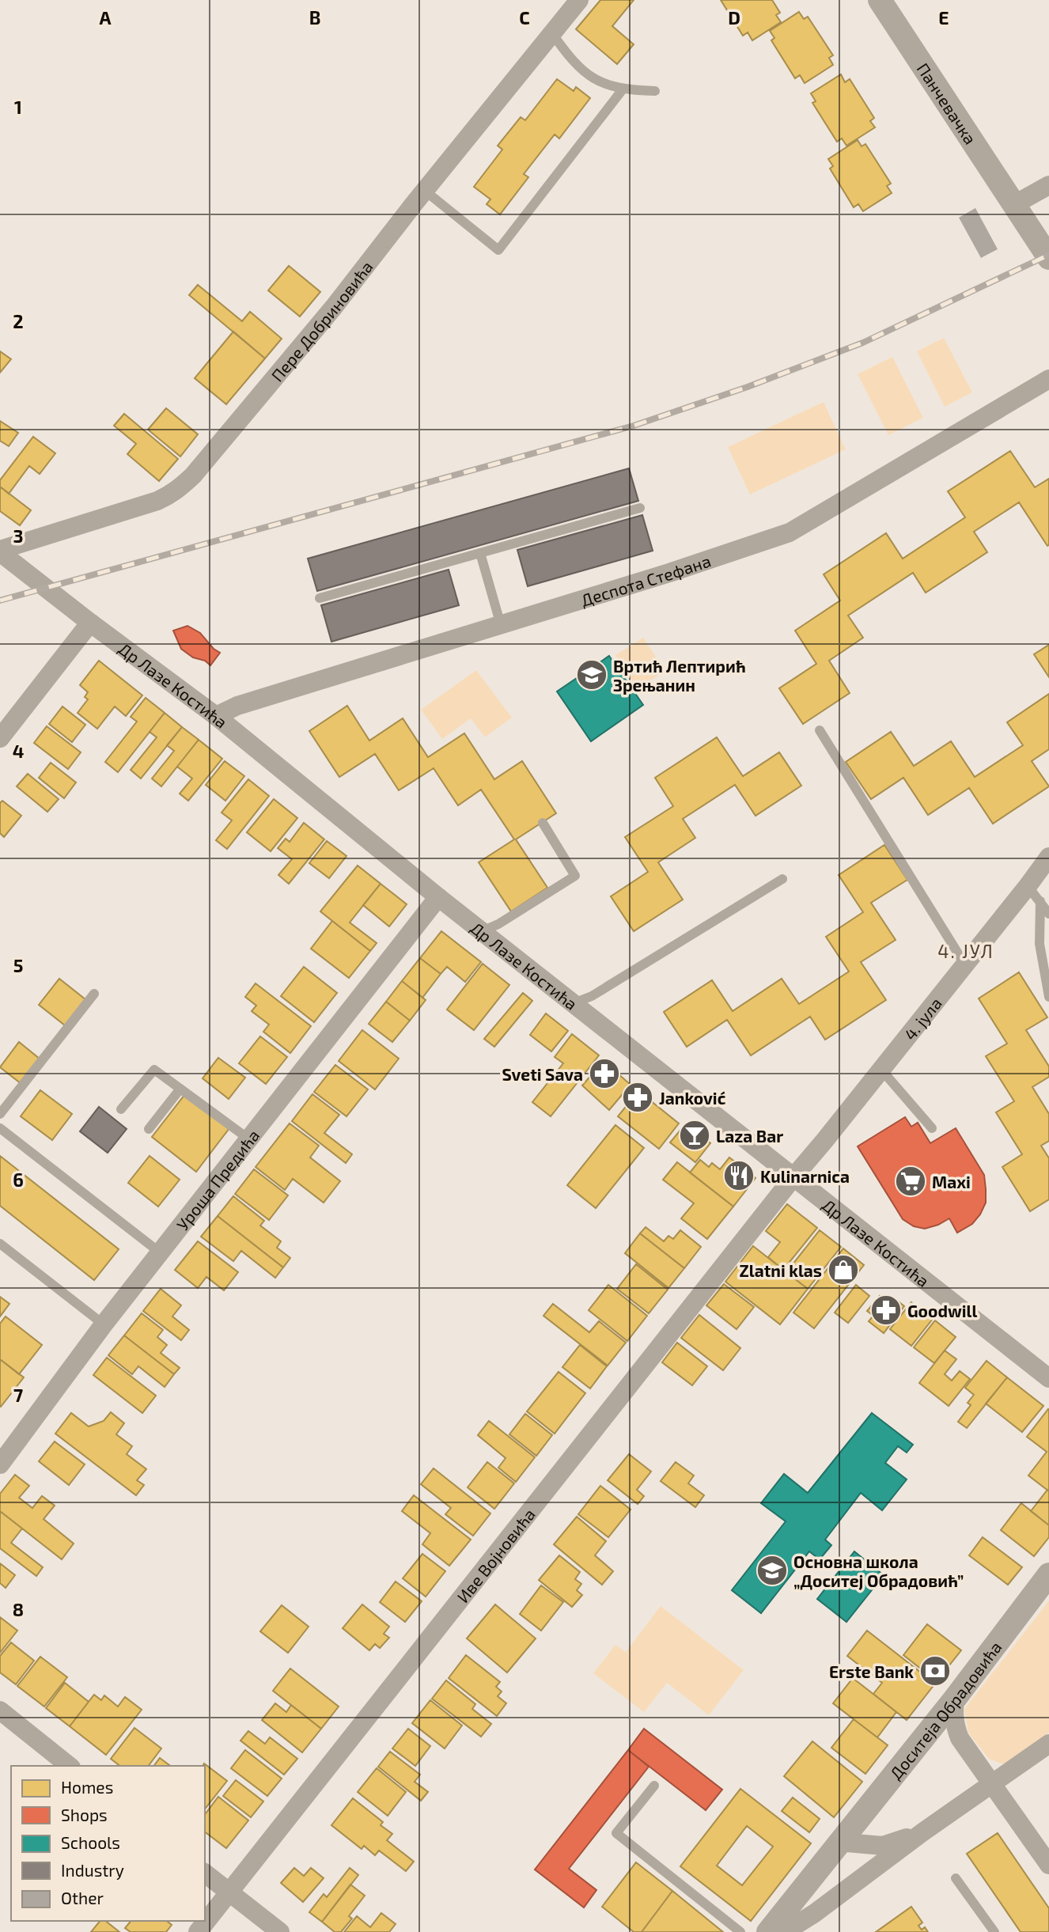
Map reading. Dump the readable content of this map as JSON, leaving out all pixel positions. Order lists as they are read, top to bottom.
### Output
{
  "streets": {
    "street": [
      "Панчевачка",
      "Пере Добриновића",
      "Деспота Стефана",
      "Др Лазе Костића",
      "4. јула",
      "Уроша Предића",
      "Иве Војновића",
      "Доситеја Обрадовића"
    ]
  },
  "crossings": [
    ["Пере Добриновића", "Др Лазе Костића"],
    ["Деспота Стефана", "Др Лазе Костића"],
    ["Др Лазе Костића", "4. јула"],
    ["Др Лазе Костића", "Уроша Предића"],
    ["Др Лазе Костића", "Иве Војновића"],
    ["4. јула", "Иве Војновића"]
  ],
  "districts": ["4. ЈУЛ"],
  "places": {
    "school or university": ["Вртић Лептирић Зрењанин", "Основна школа „Доситеј Обрадовић”"],
    "pharmacy": ["Sveti Sava", "Janković", "Goodwill"],
    "bar": ["Laza Bar"],
    "restaurant": ["Kulinarnica"],
    "supermarket": ["Maxi"],
    "shop": ["Zlatni klas"],
    "bank": ["Erste Bank"]
  },
  "legend": [
    "Homes",
    "Shops",
    "Schools",
    "Industry",
    "Other"
  ],
  "grid": {
    "columns": [
      "A",
      "B",
      "C",
      "D",
      "E"
    ],
    "rows": [
      "1",
      "2",
      "3",
      "4",
      "5",
      "6",
      "7",
      "8"
    ]
  }
}
